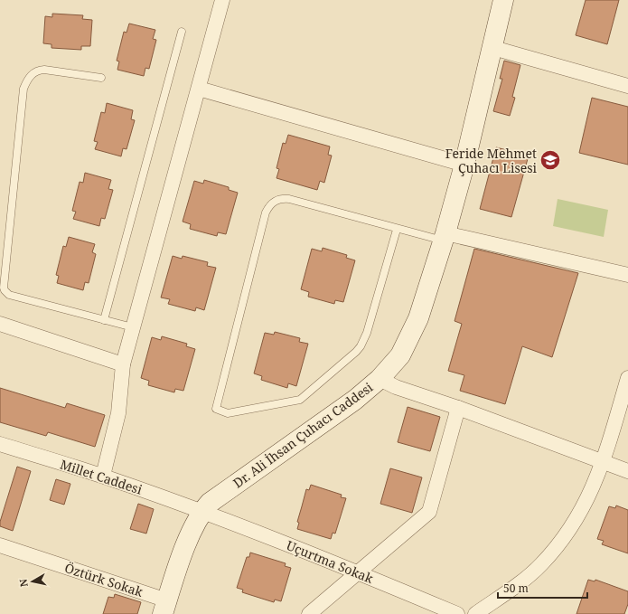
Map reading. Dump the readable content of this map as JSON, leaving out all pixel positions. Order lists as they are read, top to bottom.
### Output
{
  "streets": {
    "street": [
      "Dr. Ali İhsan Çuhacı Caddesi",
      "Millet Caddesi",
      "Uçurtma Sokak",
      "Öztürk Sokak"
    ]
  },
  "crossings": [
    ["Dr. Ali İhsan Çuhacı Caddesi", "Millet Caddesi"],
    ["Dr. Ali İhsan Çuhacı Caddesi", "Uçurtma Sokak"],
    ["Dr. Ali İhsan Çuhacı Caddesi", "Öztürk Sokak"],
    ["Millet Caddesi", "Uçurtma Sokak"]
  ],
  "places": {
    "school or university": ["Feride Mehmet Çuhacı Lisesi"]
  },
  "scale_bar": "50 m",
  "north": "left"
}
